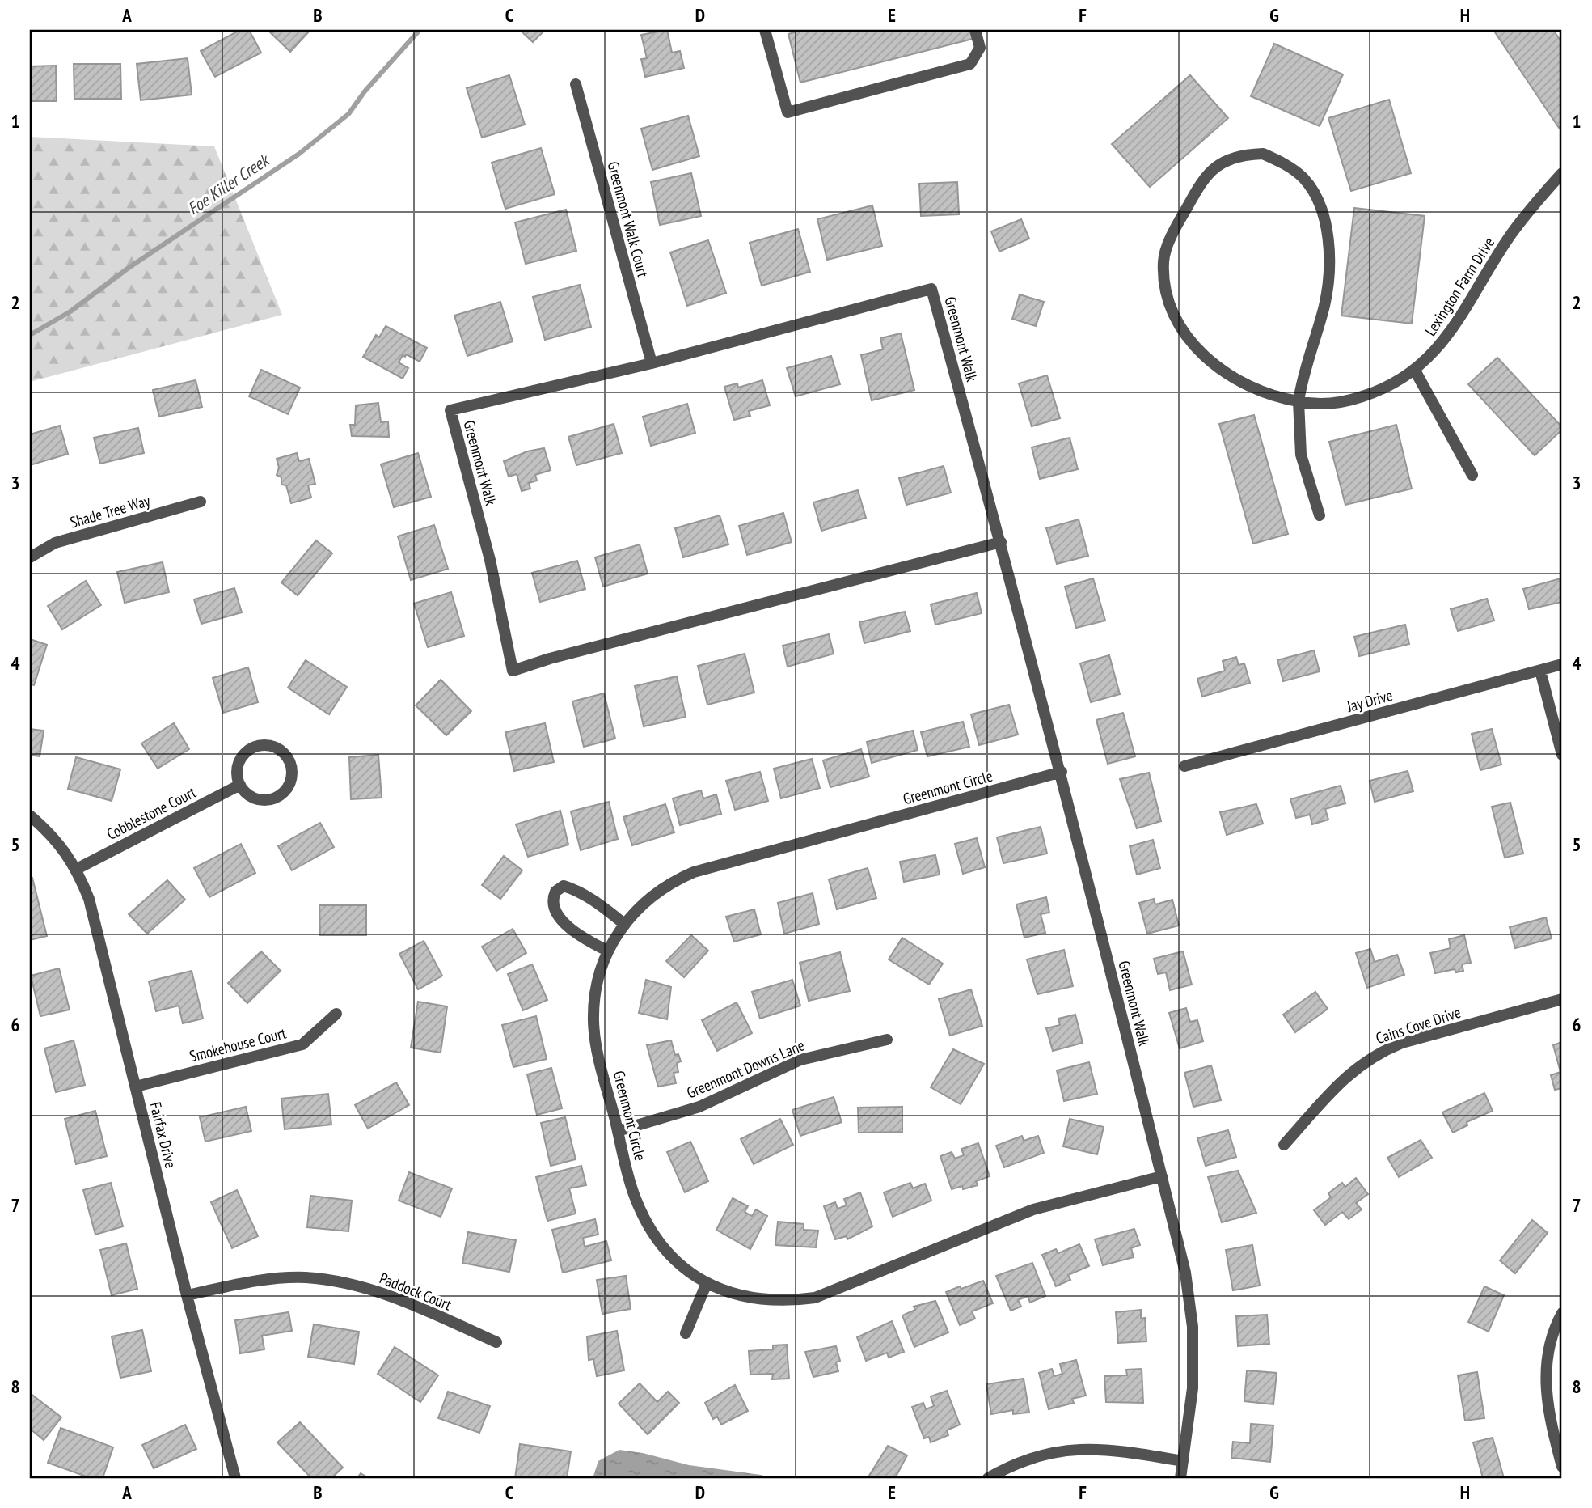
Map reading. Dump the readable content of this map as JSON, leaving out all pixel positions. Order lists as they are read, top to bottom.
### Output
{
  "streets": {
    "street": [
      "Greenmont Walk Court",
      "Lexington Farm Drive",
      "Greenmont Walk",
      "Shade Tree Way",
      "Jay Drive",
      "Greenmont Circle",
      "Cobblestone Court",
      "Cains Cove Drive",
      "Smokehouse Court",
      "Greenmont Downs Lane",
      "Fairfax Drive",
      "Paddock Court"
    ]
  },
  "crossings": [
    ["Greenmont Walk Court", "Greenmont Walk"],
    ["Greenmont Walk", "Greenmont Circle"],
    ["Greenmont Circle", "Greenmont Downs Lane"],
    ["Cobblestone Court", "Fairfax Drive"],
    ["Smokehouse Court", "Fairfax Drive"],
    ["Fairfax Drive", "Paddock Court"]
  ],
  "water": ["Foe Killer Creek"],
  "grid": {
    "columns": [
      "A",
      "B",
      "C",
      "D",
      "E",
      "F",
      "G",
      "H"
    ],
    "rows": [
      "1",
      "2",
      "3",
      "4",
      "5",
      "6",
      "7",
      "8"
    ]
  }
}
